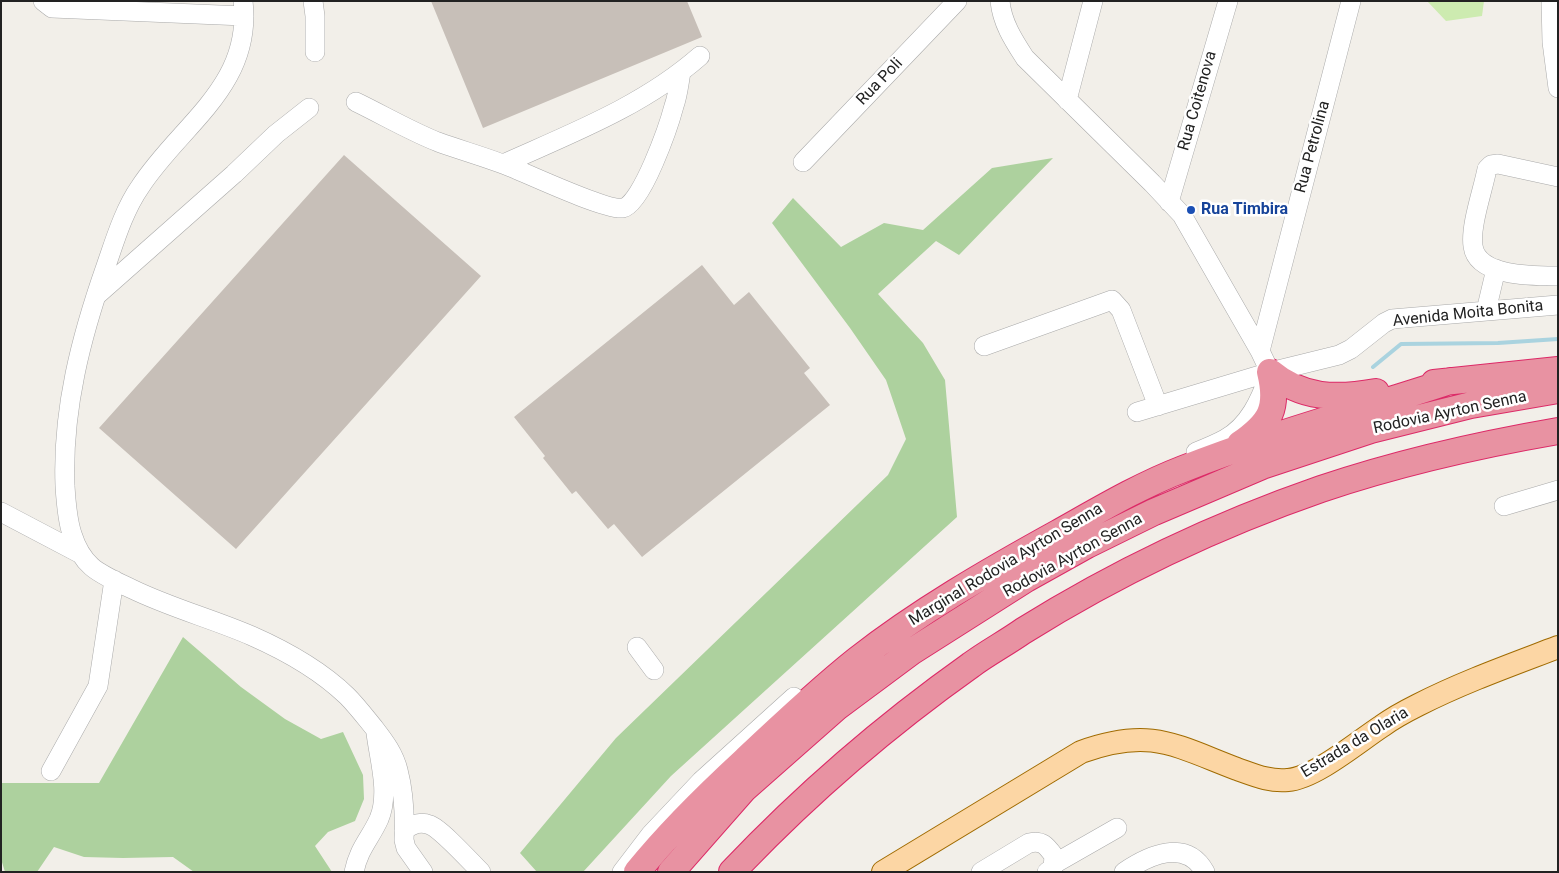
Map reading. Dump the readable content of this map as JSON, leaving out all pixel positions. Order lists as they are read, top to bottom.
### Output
{
  "streets": {
    "highway": ["Rodovia Ayrton Senna", "Marginal Rodovia Ayrton Senna"],
    "main road": ["Estrada da Olaria"],
    "street": [
      "Rua Poli",
      "Rua Coitenova",
      "Rua Petrolina",
      "Avenida Moita Bonita"
    ]
  },
  "crossings": [
    ["Rua Petrolina", "Avenida Moita Bonita"],
    ["Rua Petrolina", "Marginal Rodovia Ayrton Senna"],
    ["Avenida Moita Bonita", "Marginal Rodovia Ayrton Senna"]
  ],
  "places": ["Rua Timbira"]
}
